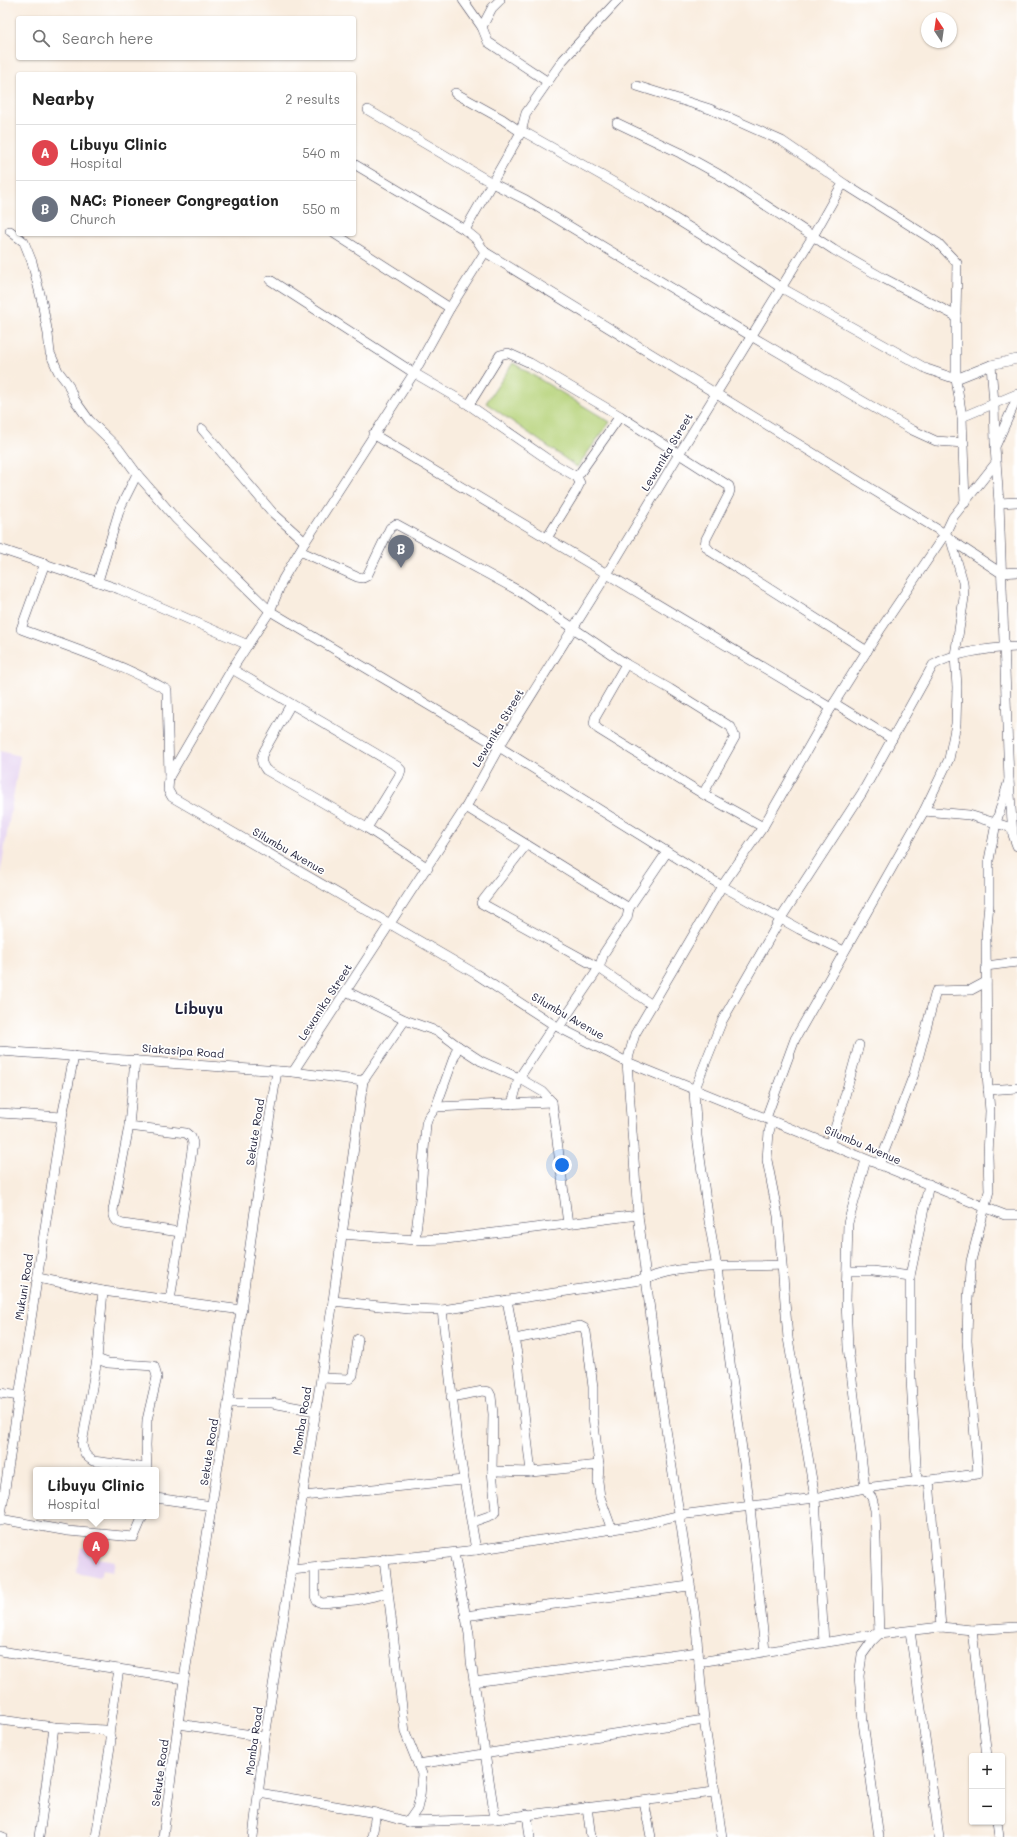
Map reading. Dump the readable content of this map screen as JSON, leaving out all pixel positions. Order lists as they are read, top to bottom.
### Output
{
  "streets": {
    "street": [
      "Lewanika Street",
      "Silumbu Avenue",
      "Siakasipa Road",
      "Sekute Road",
      "Mukuni Road",
      "Momba Road"
    ]
  },
  "crossings": [
    ["Lewanika Street", "Silumbu Avenue"],
    ["Lewanika Street", "Siakasipa Road"],
    ["Siakasipa Road", "Sekute Road"],
    ["Siakasipa Road", "Mukuni Road"],
    ["Siakasipa Road", "Momba Road"]
  ],
  "districts": ["Libuyu"],
  "north": "top",
  "page": {
    "search": "Search here",
    "heading": ["Nearby", "2 results"],
    "list": [
      {
        "mark": "A",
        "name": "Libuyu Clinic",
        "note": "Hospital",
        "value": "540 m"
      },
      {
        "mark": "B",
        "name": "NAC: Pioneer Congregation",
        "note": "Church",
        "value": "550 m"
      }
    ],
    "pins": ["B", "A"],
    "popup": ["Libuyu Clinic", "Hospital"],
    "map_buttons": ["+", "−"]
  }
}
